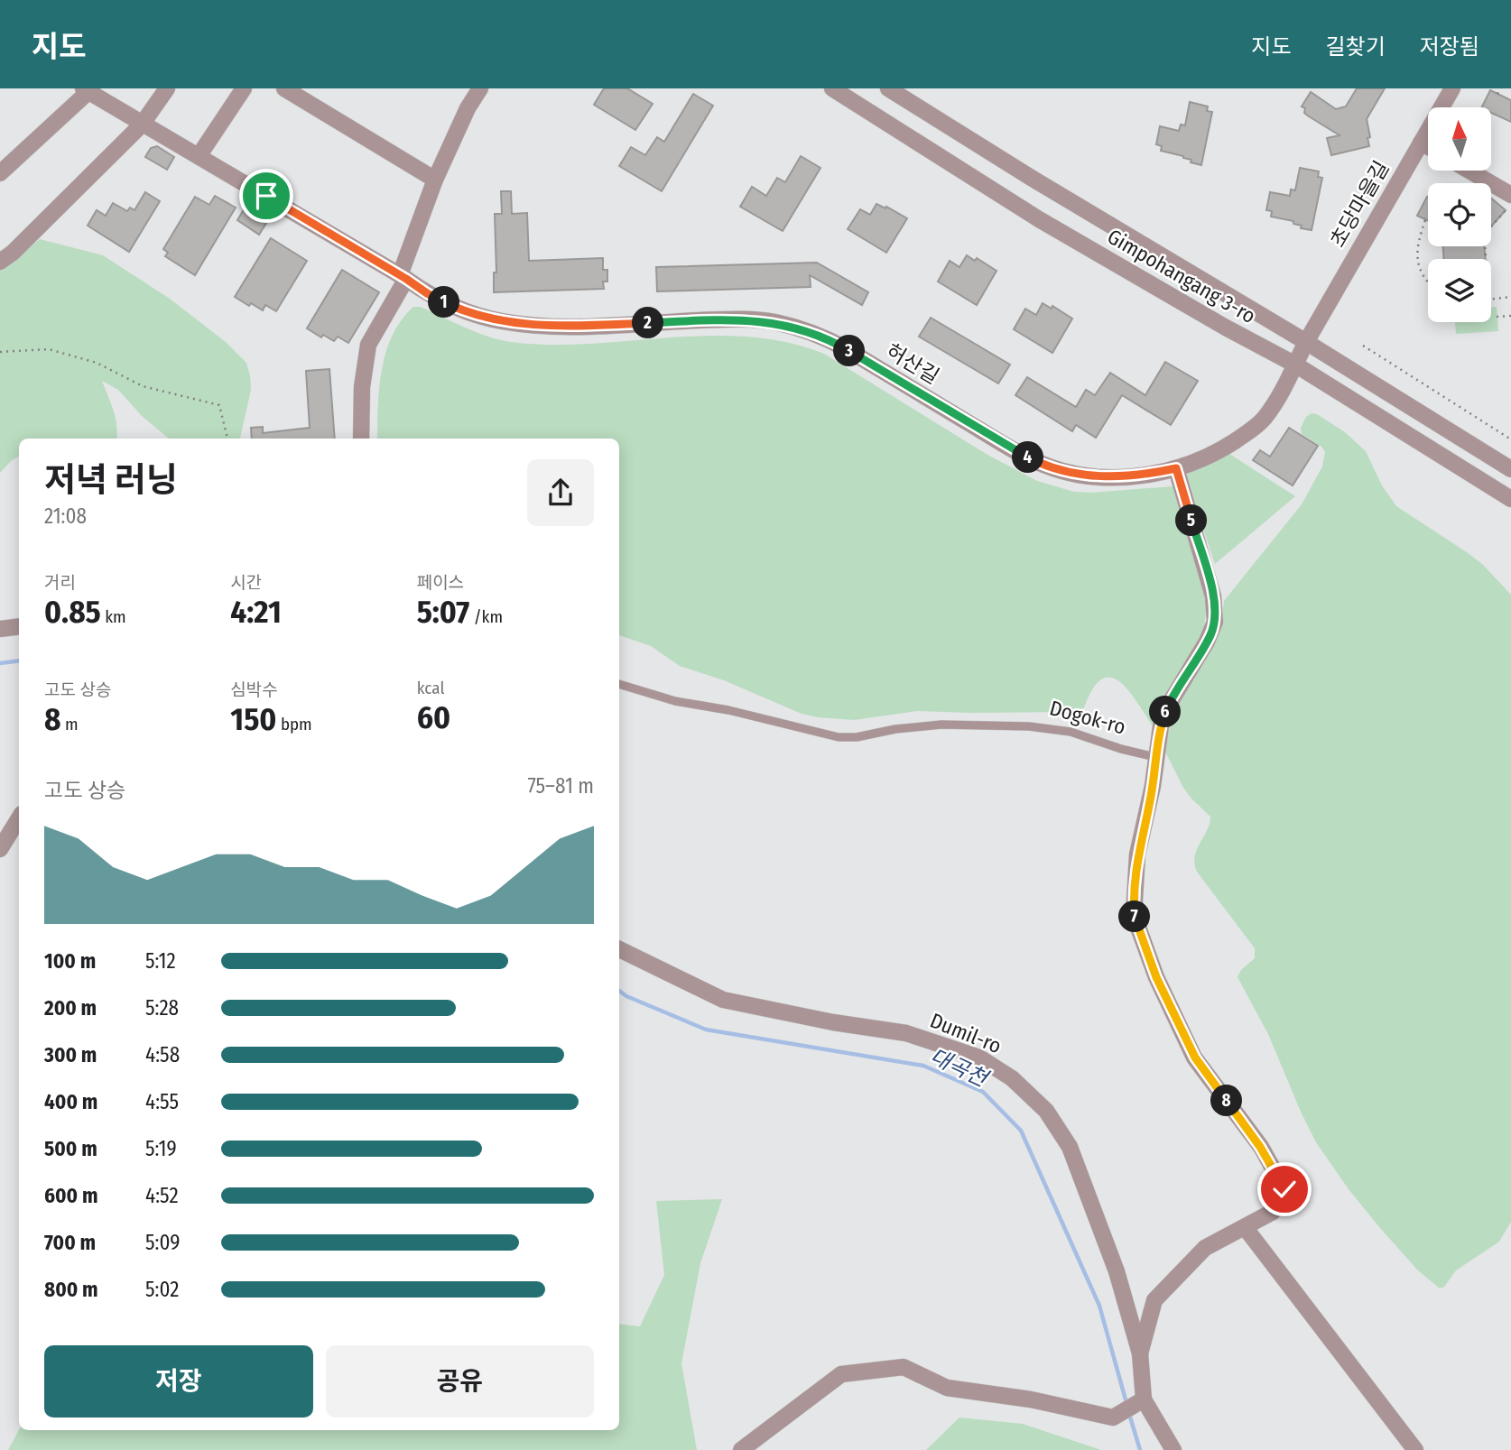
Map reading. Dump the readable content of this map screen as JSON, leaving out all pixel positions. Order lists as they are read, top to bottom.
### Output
{
  "streets": {
    "street": [
      "초당마을길",
      "Gimpohangang 3-ro",
      "허산길",
      "Dumil-ro"
    ],
    "lane": ["Dogok-ro"]
  },
  "crossings": [
    ["초당마을길", "Gimpohangang 3-ro"],
    ["초당마을길", "허산길"],
    ["Gimpohangang 3-ro", "허산길"]
  ],
  "water": ["대곡천"],
  "north": "top",
  "page": {
    "header": "지도",
    "nav": ["지도", "길찾기", "저장됨"],
    "pins": [
      "1",
      "2",
      "3",
      "4",
      "5",
      "6",
      "7",
      "8"
    ],
    "heading": ["저녁 러닝", "21:08"],
    "stats": [
      ["거리", "0.85 km"],
      ["시간", "4:21"],
      ["페이스", "5:07 /km"],
      ["고도 상승", "8 m"],
      ["심박수", "150 bpm"],
      ["kcal", "60"]
    ],
    "chart": ["고도 상승", "75–81 m"],
    "list": [
      {
        "name": "100 m",
        "note": "5:12"
      },
      {
        "name": "200 m",
        "note": "5:28"
      },
      {
        "name": "300 m",
        "note": "4:58"
      },
      {
        "name": "400 m",
        "note": "4:55"
      },
      {
        "name": "500 m",
        "note": "5:19"
      },
      {
        "name": "600 m",
        "note": "4:52"
      },
      {
        "name": "700 m",
        "note": "5:09"
      },
      {
        "name": "800 m",
        "note": "5:02"
      }
    ],
    "buttons": ["저장", "공유"]
  }
}
